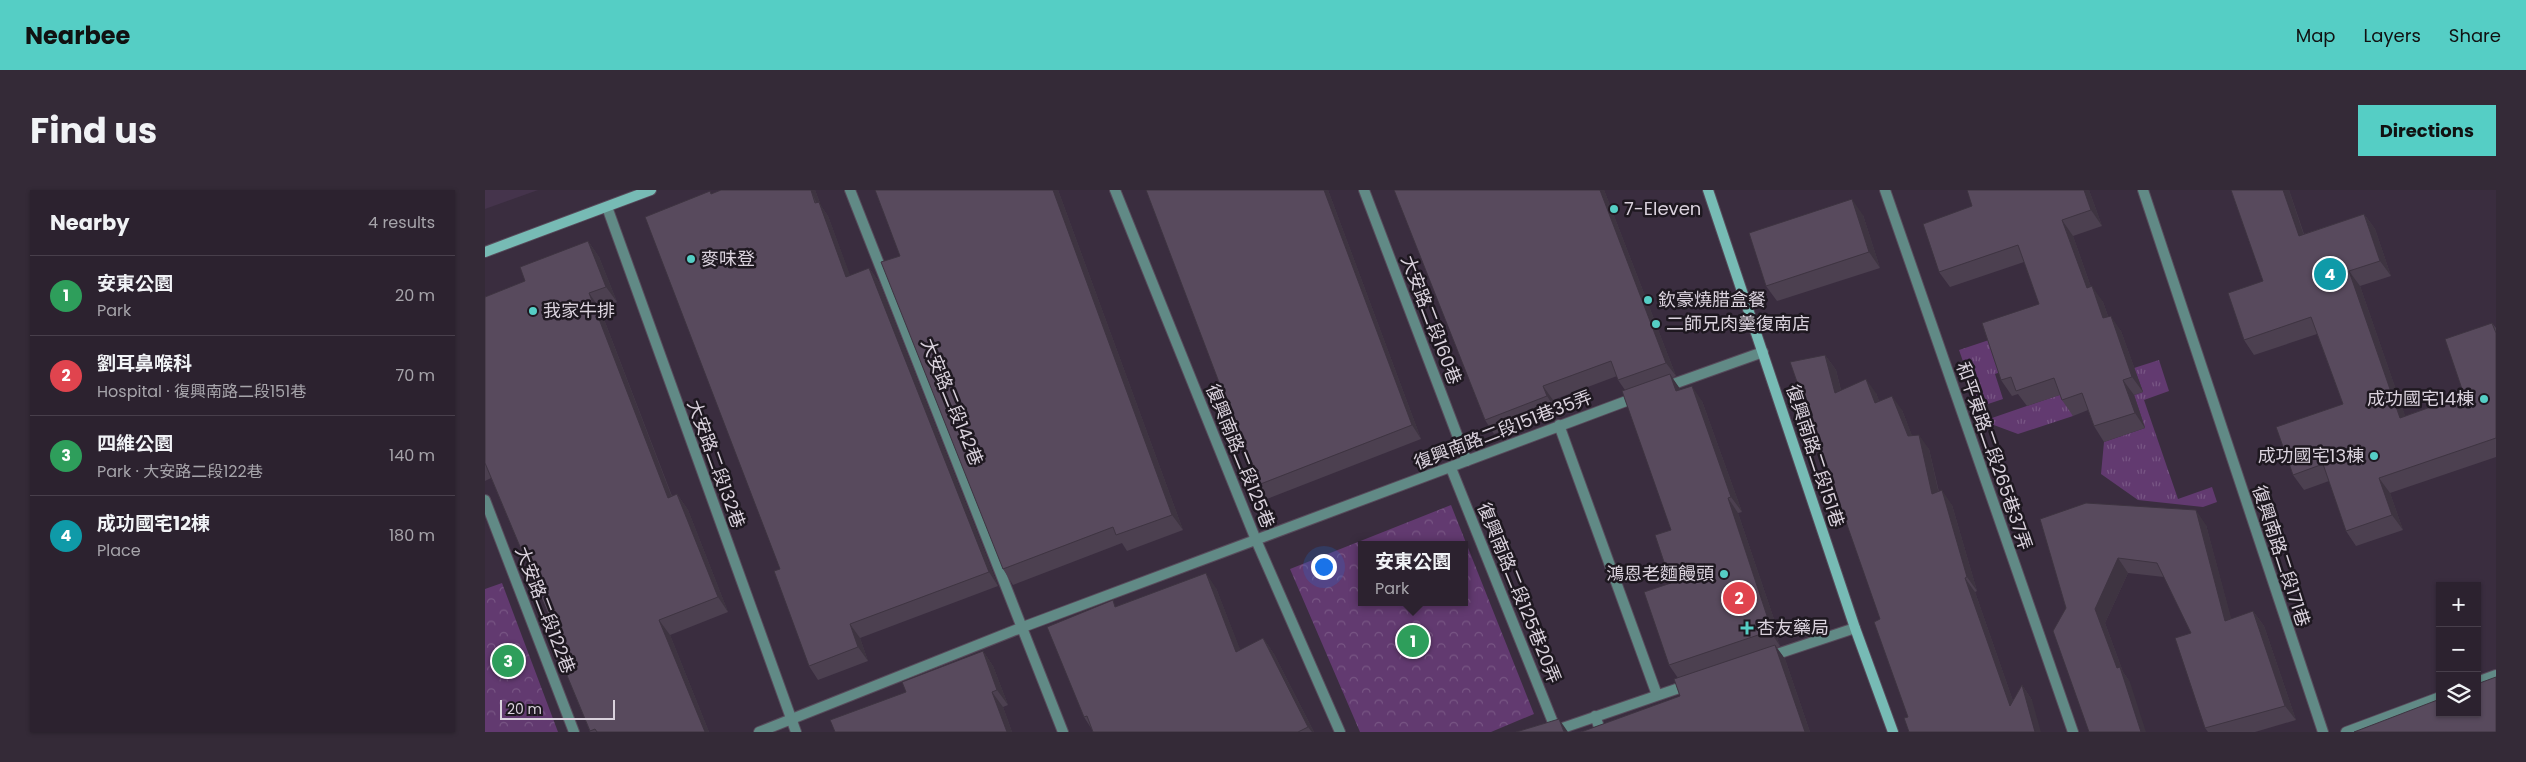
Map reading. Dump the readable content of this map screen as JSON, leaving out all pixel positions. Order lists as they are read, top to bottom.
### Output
{
  "streets": {
    "street": [
      "大安路二段160巷",
      "大安路二段142巷",
      "復興南路二段151巷35弄",
      "復興南路二段125巷",
      "復興南路二段151巷",
      "和平東路二段265巷37弄",
      "大安路二段132巷",
      "復興南路二段171巷",
      "復興南路二段125巷20弄",
      "大安路二段122巷"
    ]
  },
  "crossings": [
    ["大安路二段160巷", "復興南路二段151巷35弄"],
    ["大安路二段142巷", "復興南路二段151巷35弄"],
    ["復興南路二段151巷35弄", "復興南路二段125巷"],
    ["復興南路二段151巷35弄", "復興南路二段151巷"],
    ["復興南路二段151巷35弄", "大安路二段132巷"],
    ["復興南路二段151巷35弄", "復興南路二段125巷20弄"]
  ],
  "places": {
    "other": [
      "7-Eleven",
      "麥味登",
      "欽豪燒腊盒餐",
      "我家牛排",
      "二師兄肉羹復南店",
      "成功國宅14棟",
      "成功國宅13棟",
      "鴻恩老麵饅頭"
    ],
    "health": ["杏友藥局"]
  },
  "scale_bar": "20 m",
  "page": {
    "header": "Nearbee",
    "nav": ["Map", "Layers", "Share"],
    "title": "Find us",
    "buttons": "Directions",
    "heading": ["Nearby", "4 results"],
    "list": [
      {
        "mark": "1",
        "name": "安東公園",
        "note": "Park",
        "value": "20 m"
      },
      {
        "mark": "2",
        "name": "劉耳鼻喉科",
        "note": "Hospital · 復興南路二段151巷",
        "value": "70 m"
      },
      {
        "mark": "3",
        "name": "四維公園",
        "note": "Park · 大安路二段122巷",
        "value": "140 m"
      },
      {
        "mark": "4",
        "name": "成功國宅12棟",
        "note": "Place",
        "value": "180 m"
      }
    ],
    "pins": [
      "4",
      "2",
      "1",
      "3"
    ],
    "popup": ["安東公園", "Park"],
    "map_buttons": ["+", "−"],
    "scale": "20 m"
  }
}
